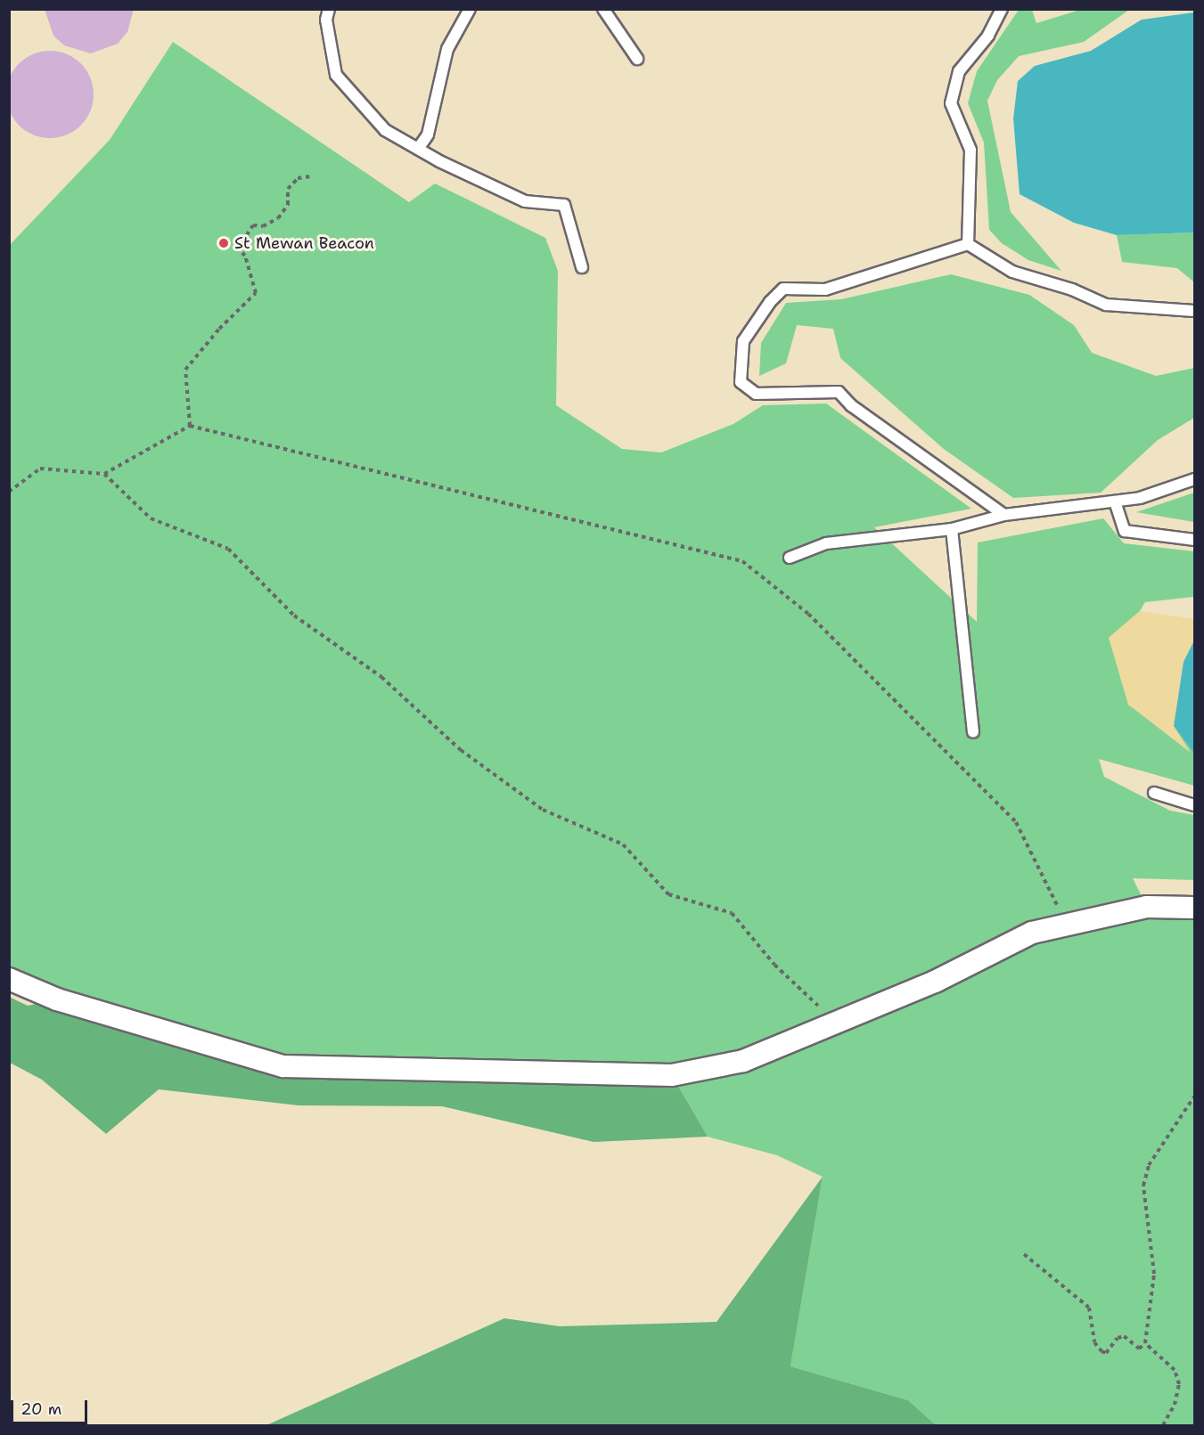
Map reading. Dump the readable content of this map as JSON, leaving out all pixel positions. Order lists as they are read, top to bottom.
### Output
{
  "places": ["St Mewan Beacon"],
  "scale_bar": "20 m"
}
